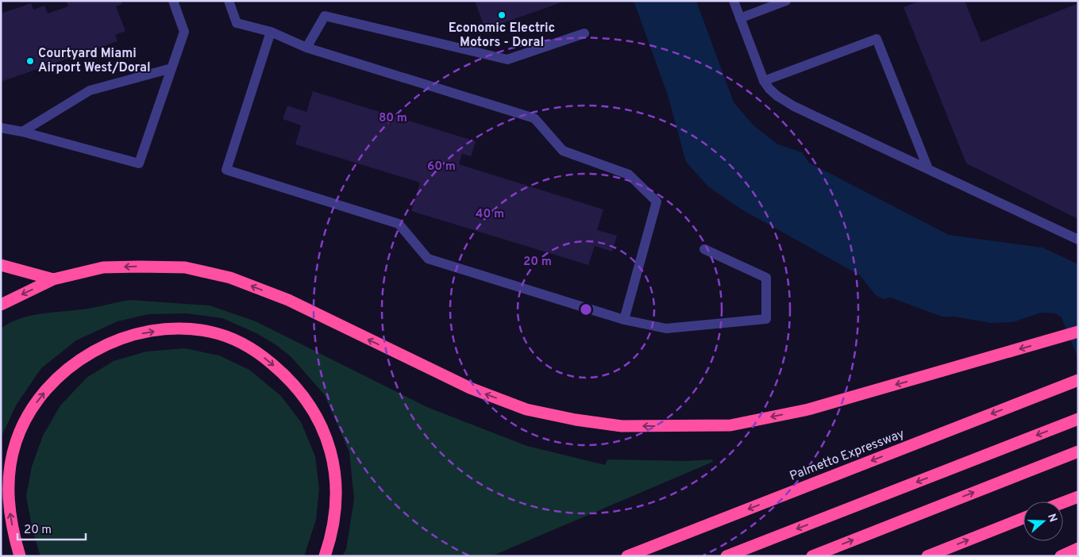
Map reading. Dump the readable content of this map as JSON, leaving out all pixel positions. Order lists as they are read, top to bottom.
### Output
{
  "streets": {
    "highway": ["Palmetto Expressway"]
  },
  "places": ["Economic Electric Motors - Doral", "Courtyard Miami Airport West/Doral"],
  "scale_bar": "20 m",
  "north": "right",
  "rings": [
    "80 m",
    "60 m",
    "40 m",
    "20 m"
  ]
}
